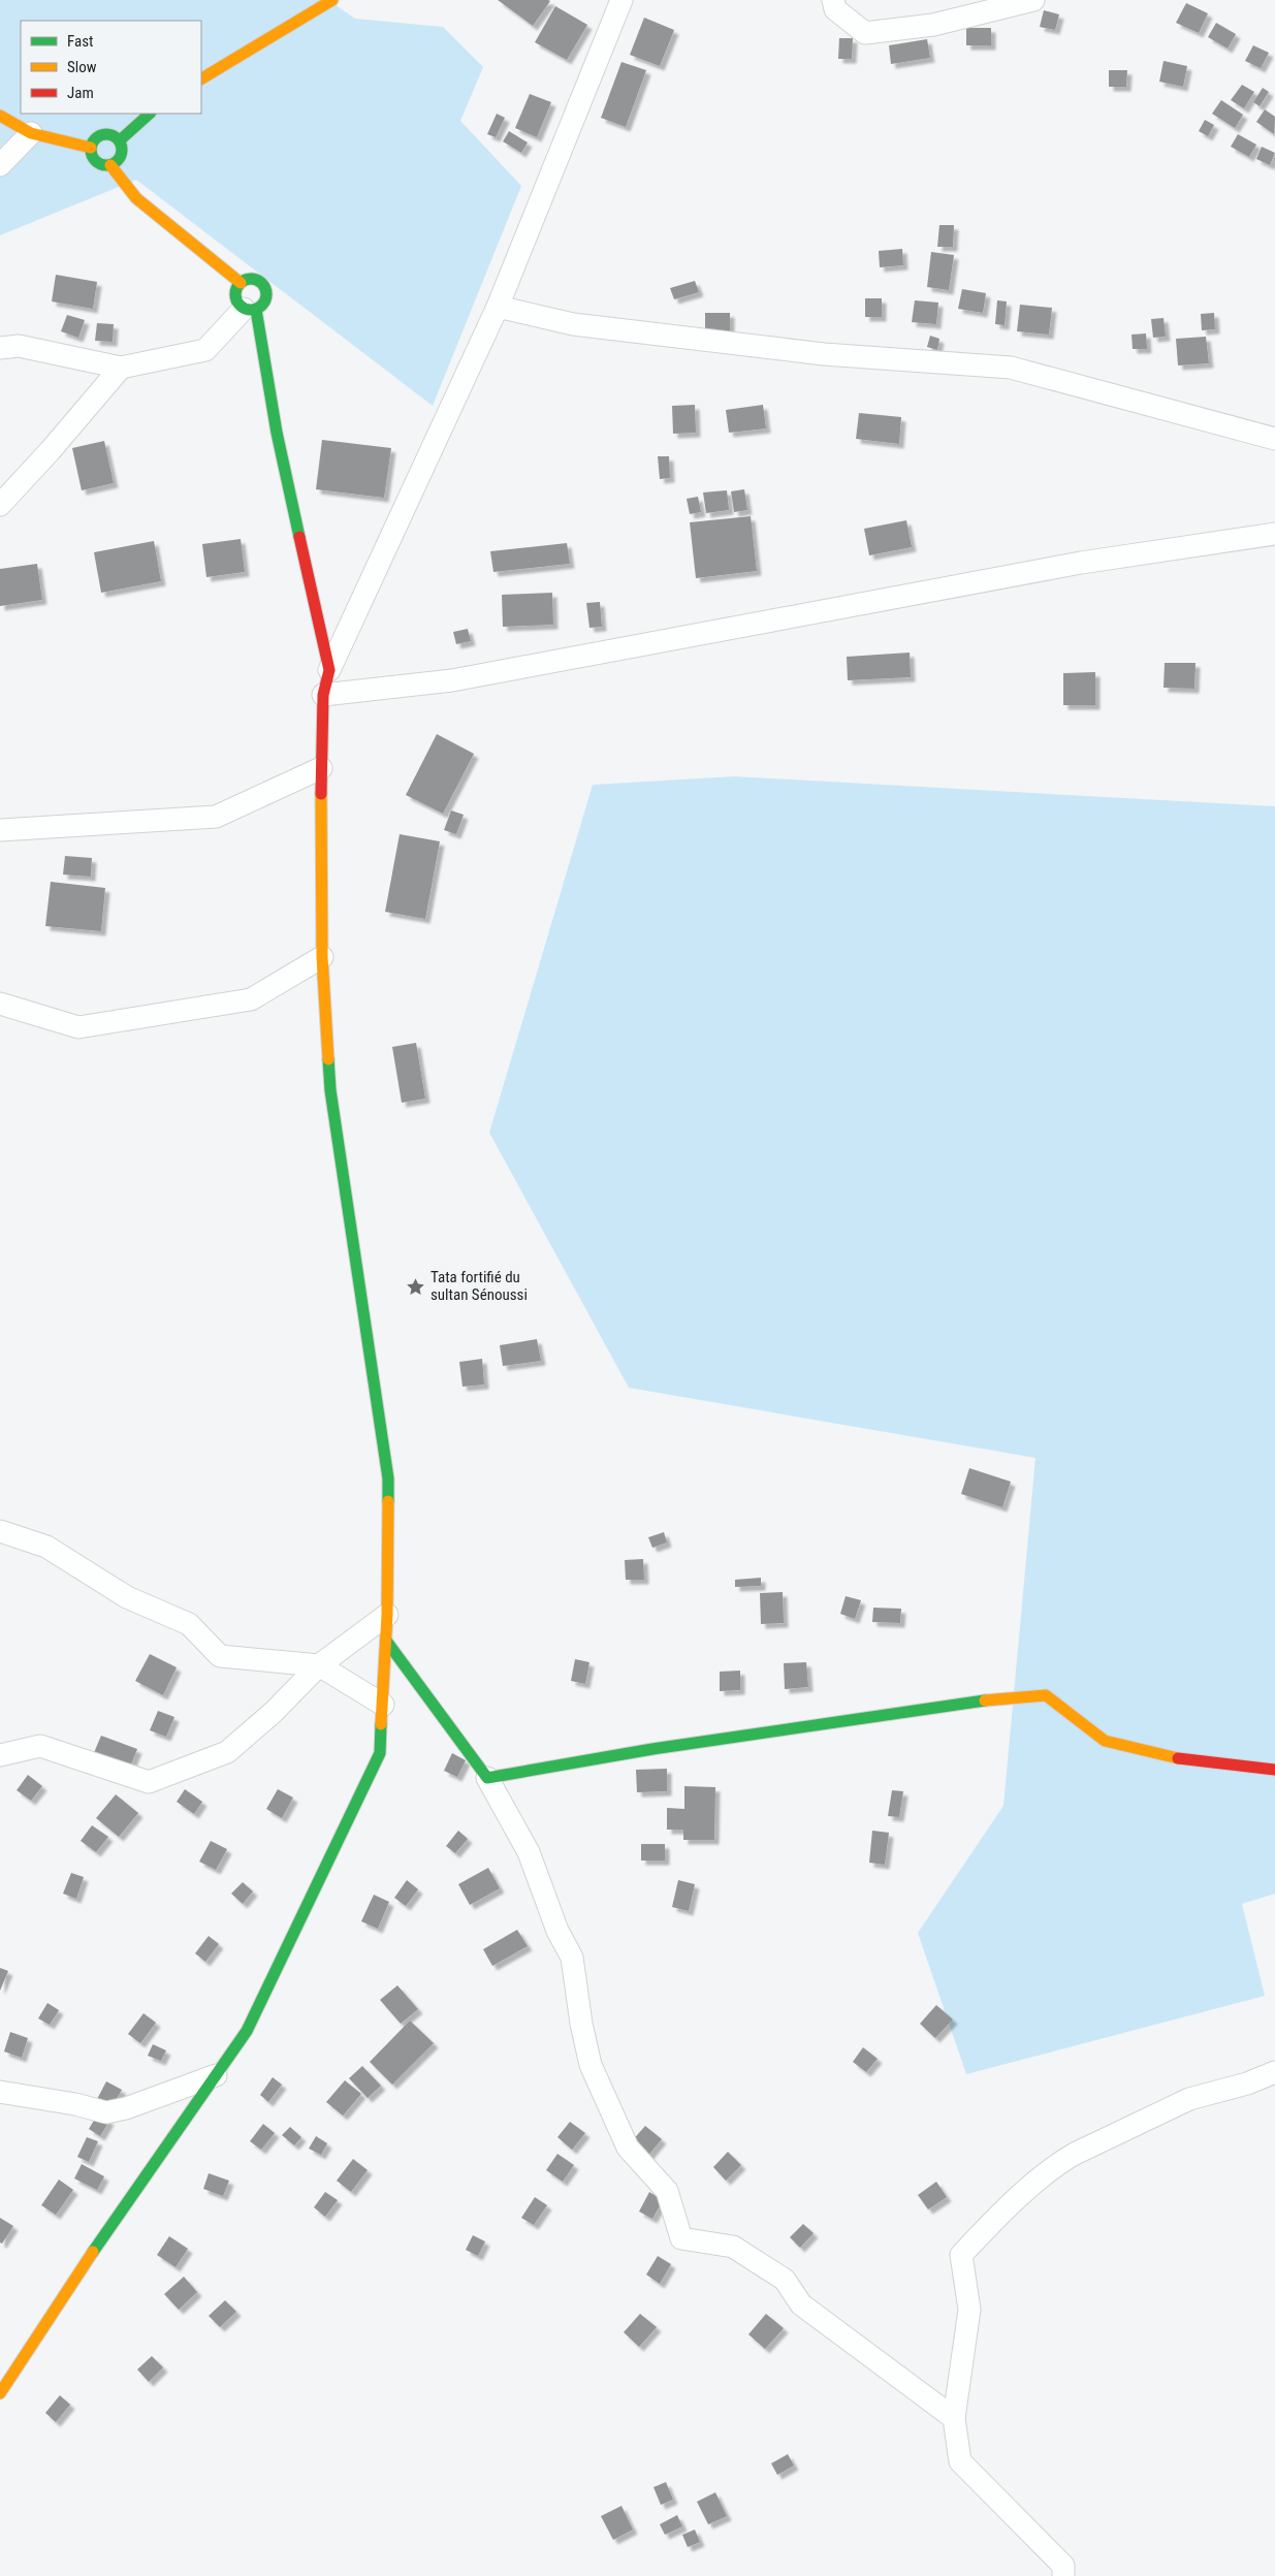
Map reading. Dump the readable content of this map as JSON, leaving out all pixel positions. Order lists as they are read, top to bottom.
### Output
{
  "places": {
    "place": ["Tata fortifié du sultan Sénoussi"]
  },
  "legend": ["Fast", "Slow", "Jam"]
}
